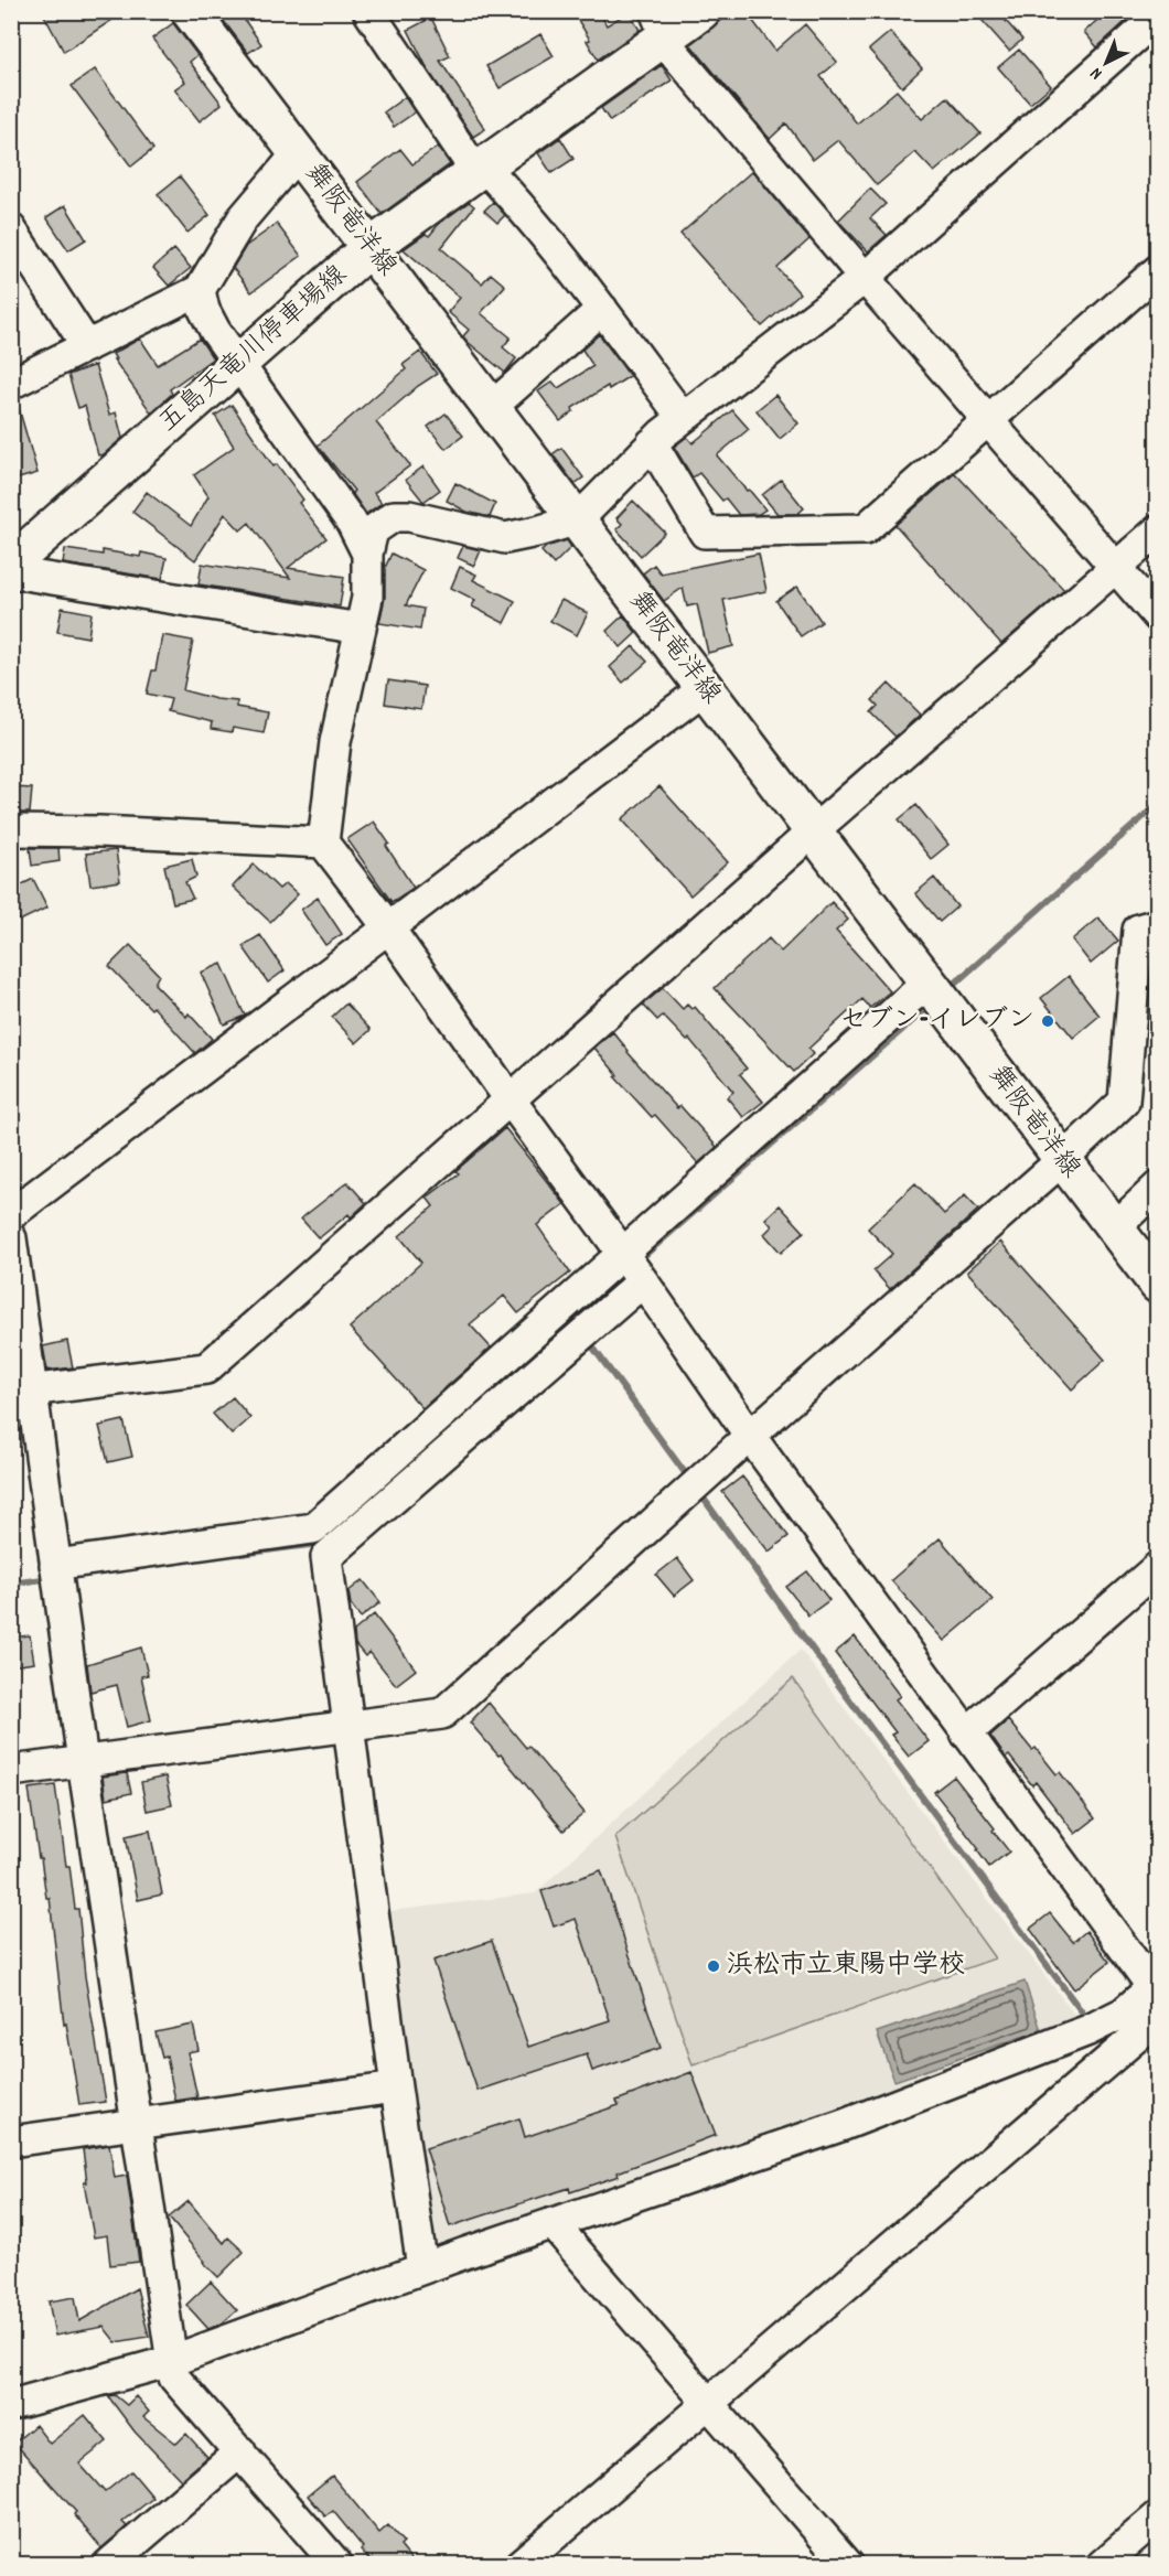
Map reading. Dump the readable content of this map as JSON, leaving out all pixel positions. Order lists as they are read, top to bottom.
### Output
{
  "streets": {
    "main road": ["舞阪竜洋線", "五島天竜川停車場線"]
  },
  "crossings": [
    ["舞阪竜洋線", "五島天竜川停車場線"]
  ],
  "places": ["セブン-イレブン", "浜松市立東陽中学校"],
  "north": "bottom left"
}
